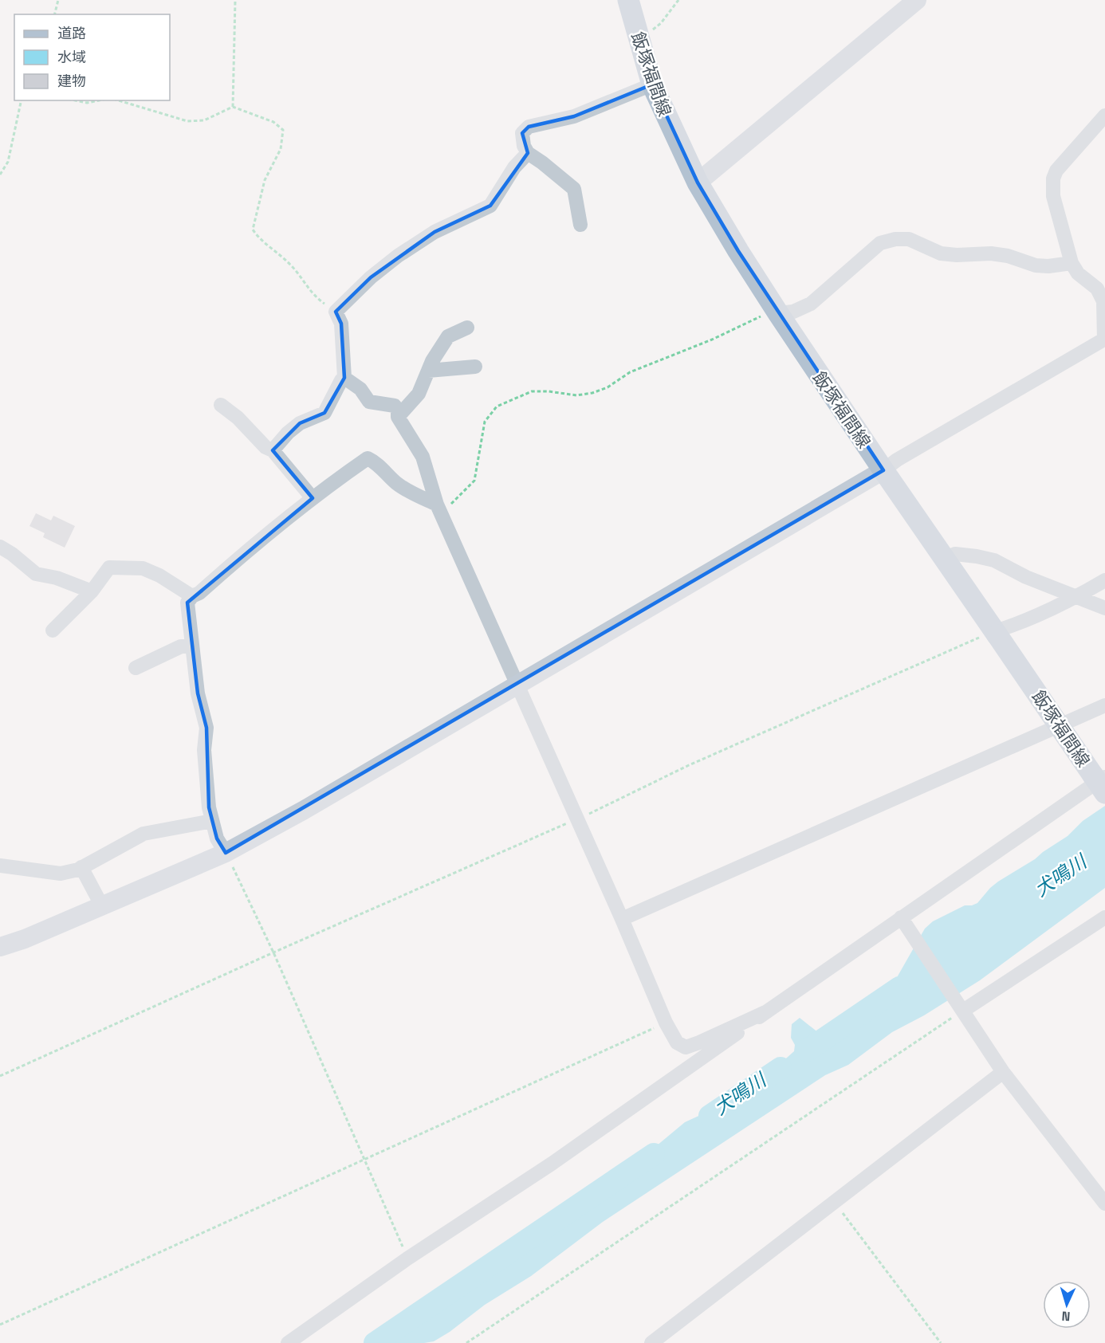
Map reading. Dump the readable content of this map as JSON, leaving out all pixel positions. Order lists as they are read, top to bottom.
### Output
{
  "streets": {
    "main road": ["飯塚福間線"]
  },
  "water": ["犬鳴川"],
  "legend": ["道路", "水域", "建物"],
  "north": "bottom"
}
